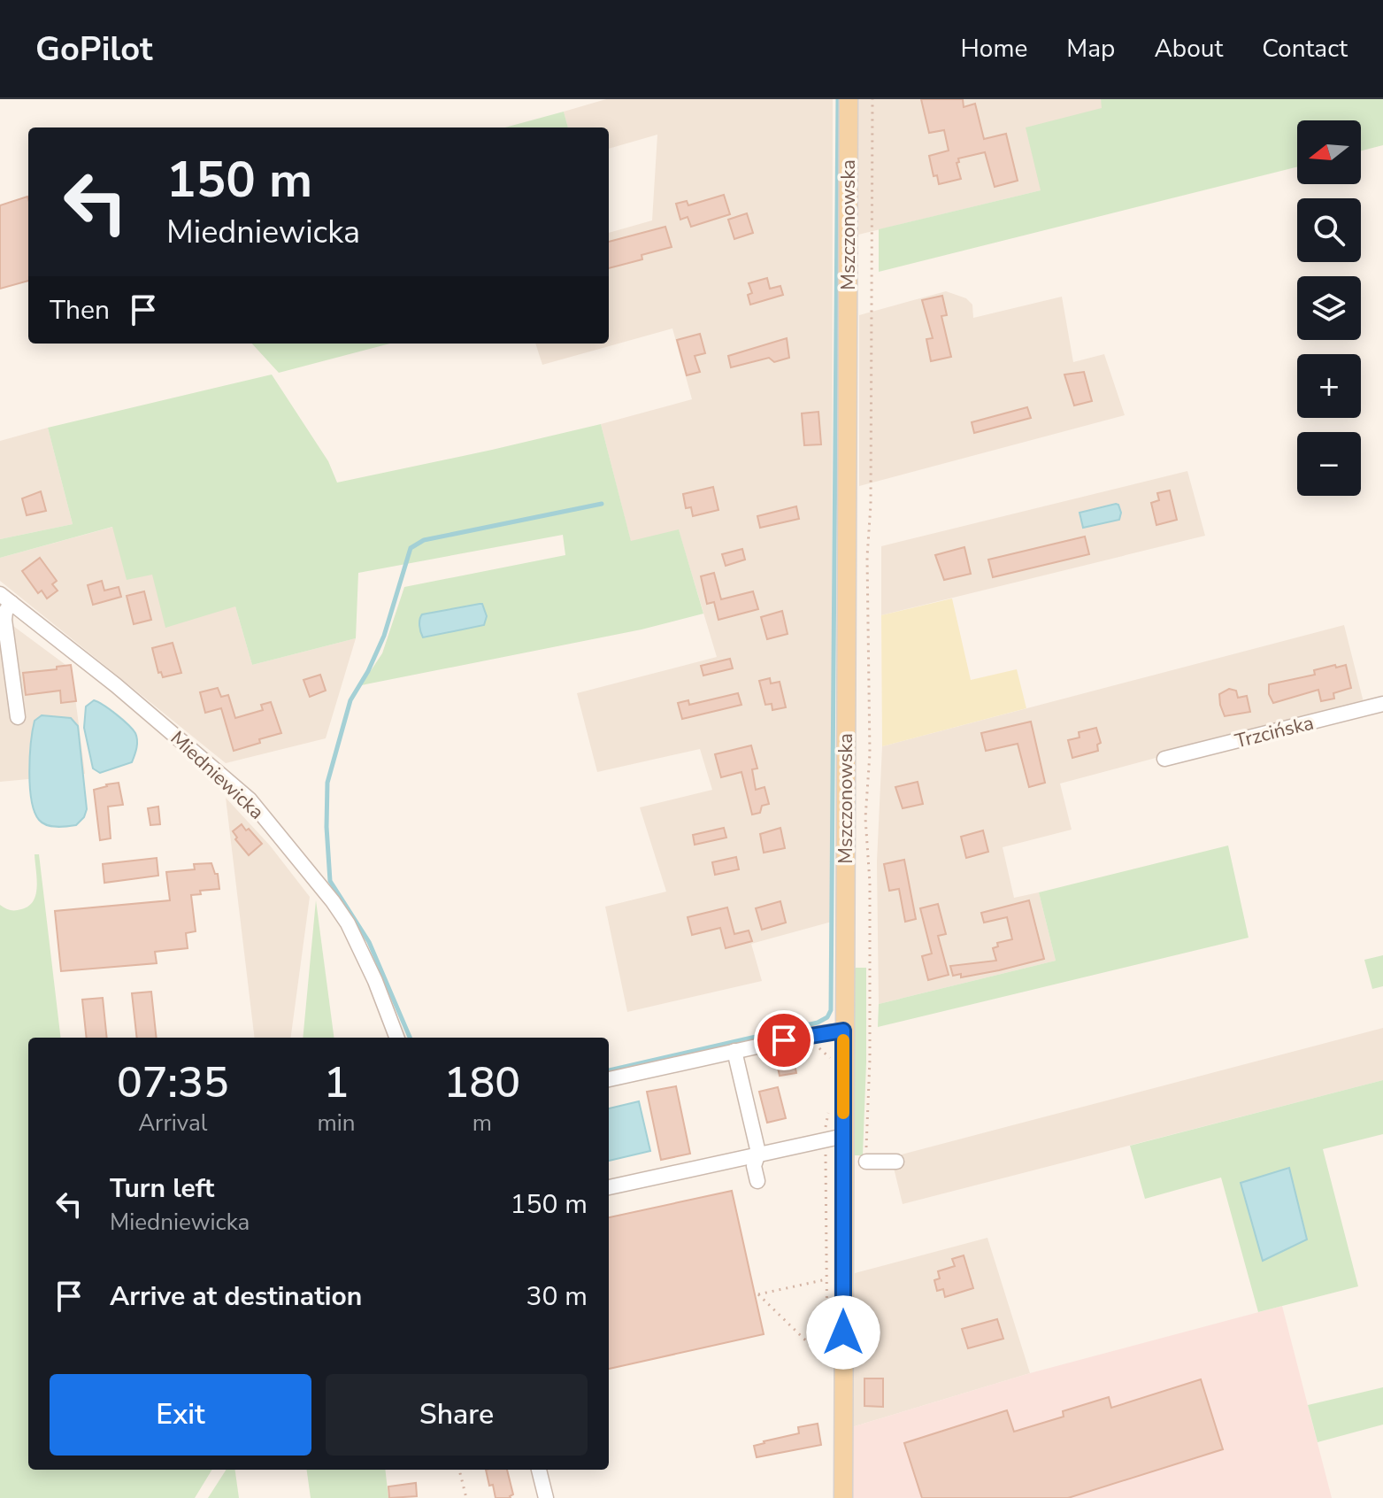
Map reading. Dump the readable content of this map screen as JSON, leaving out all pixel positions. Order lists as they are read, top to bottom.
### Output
{
  "streets": {
    "main road": ["Mszczonowska"],
    "street": ["Trzcińska", "Miedniewicka"]
  },
  "north": "left",
  "page": {
    "header": "GoPilot",
    "nav": [
      "Home",
      "Map",
      "About",
      "Contact"
    ],
    "map_buttons": ["+", "−"],
    "turn": ["150 m", "Miedniewicka"],
    "then": "Then",
    "eta": [
      "07:35",
      "Arrival",
      "1",
      "min",
      "180",
      "m"
    ],
    "list": [
      {
        "name": "Turn left",
        "note": "Miedniewicka",
        "value": "150 m"
      },
      {
        "name": "Arrive at destination",
        "value": "30 m"
      }
    ],
    "buttons": ["Exit", "Share"]
  }
}
